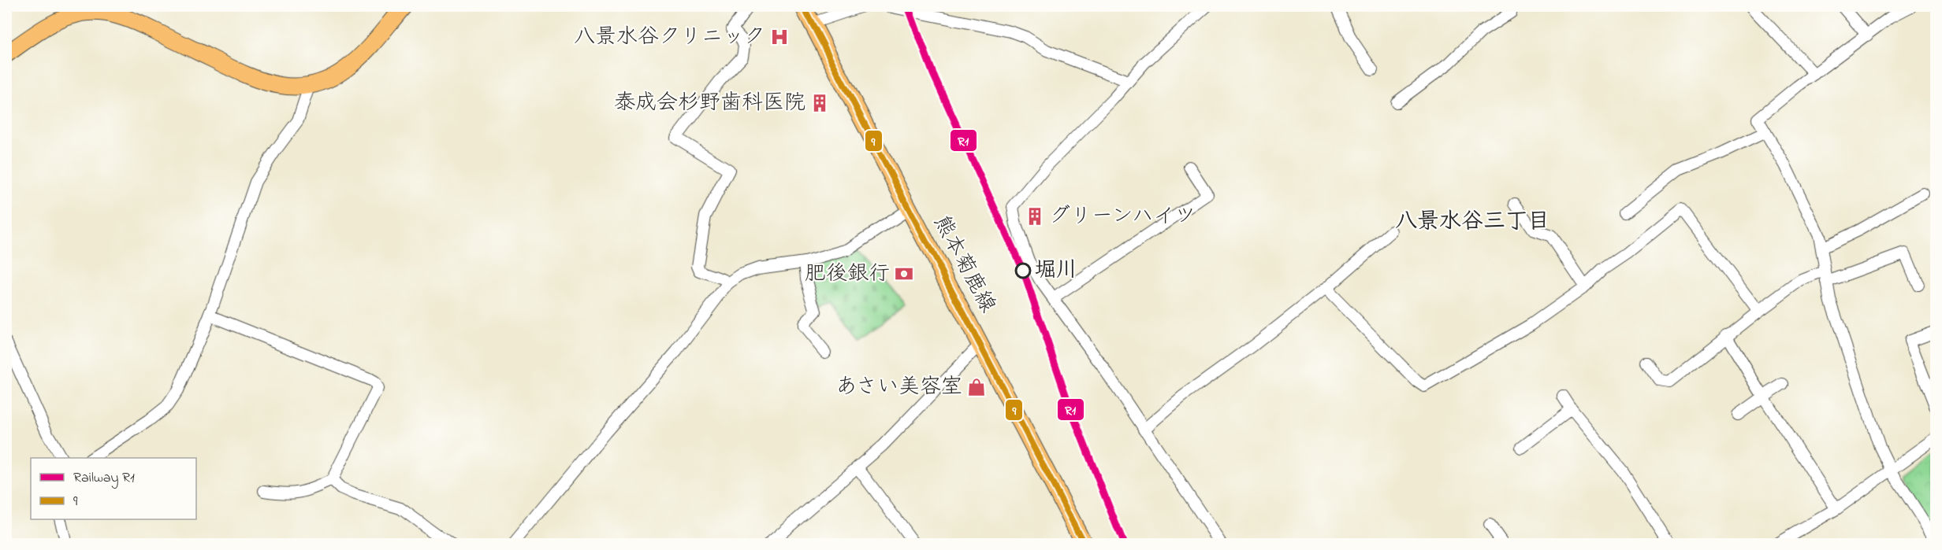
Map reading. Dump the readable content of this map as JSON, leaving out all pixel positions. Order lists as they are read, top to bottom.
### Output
{
  "streets": {
    "main road": ["熊本菊鹿線"]
  },
  "districts": ["八景水谷三丁目"],
  "places": {
    "hospital": ["八景水谷クリニック"],
    "building": ["泰成会杉野歯科医院", "グリーンハイツ"],
    "other": ["堀川"],
    "bank": ["肥後銀行"],
    "shop": ["あさい美容室"]
  },
  "lines": ["rail line R1", "transit line 9"],
  "legend": ["Railway R1", "9"]
}
